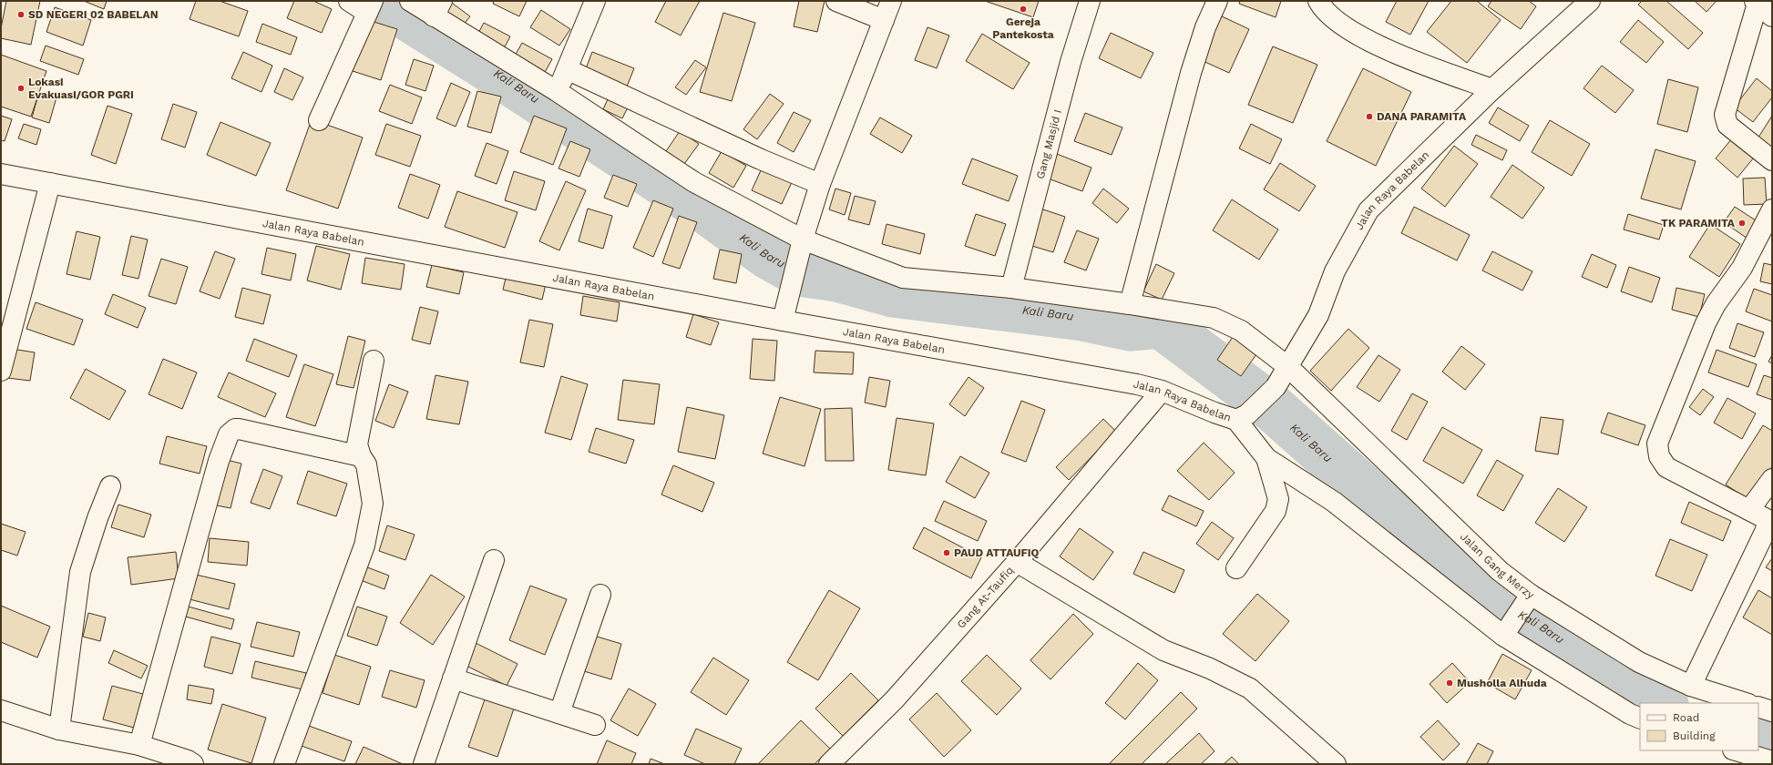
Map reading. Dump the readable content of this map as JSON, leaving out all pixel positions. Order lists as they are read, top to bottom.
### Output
{
  "streets": {
    "street": [
      "Gang Masjid I",
      "Jalan Raya Babelan",
      "Jalan Gang Merzy",
      "Gang At-Taufiq"
    ]
  },
  "crossings": [
    ["Gang Masjid I", "Jalan Gang Merzy"],
    ["Jalan Raya Babelan", "Jalan Gang Merzy"],
    ["Jalan Raya Babelan", "Gang At-Taufiq"]
  ],
  "water": ["Kali Baru"],
  "places": [
    "Gereja Pantekosta",
    "SD NEGERI 02 BABELAN",
    "Lokasi Evakuasi/GOR PGRI",
    "DANA PARAMITA",
    "TK PARAMITA",
    "PAUD ATTAUFIQ",
    "Musholla Alhuda"
  ],
  "legend": ["Road", "Building"]
}
